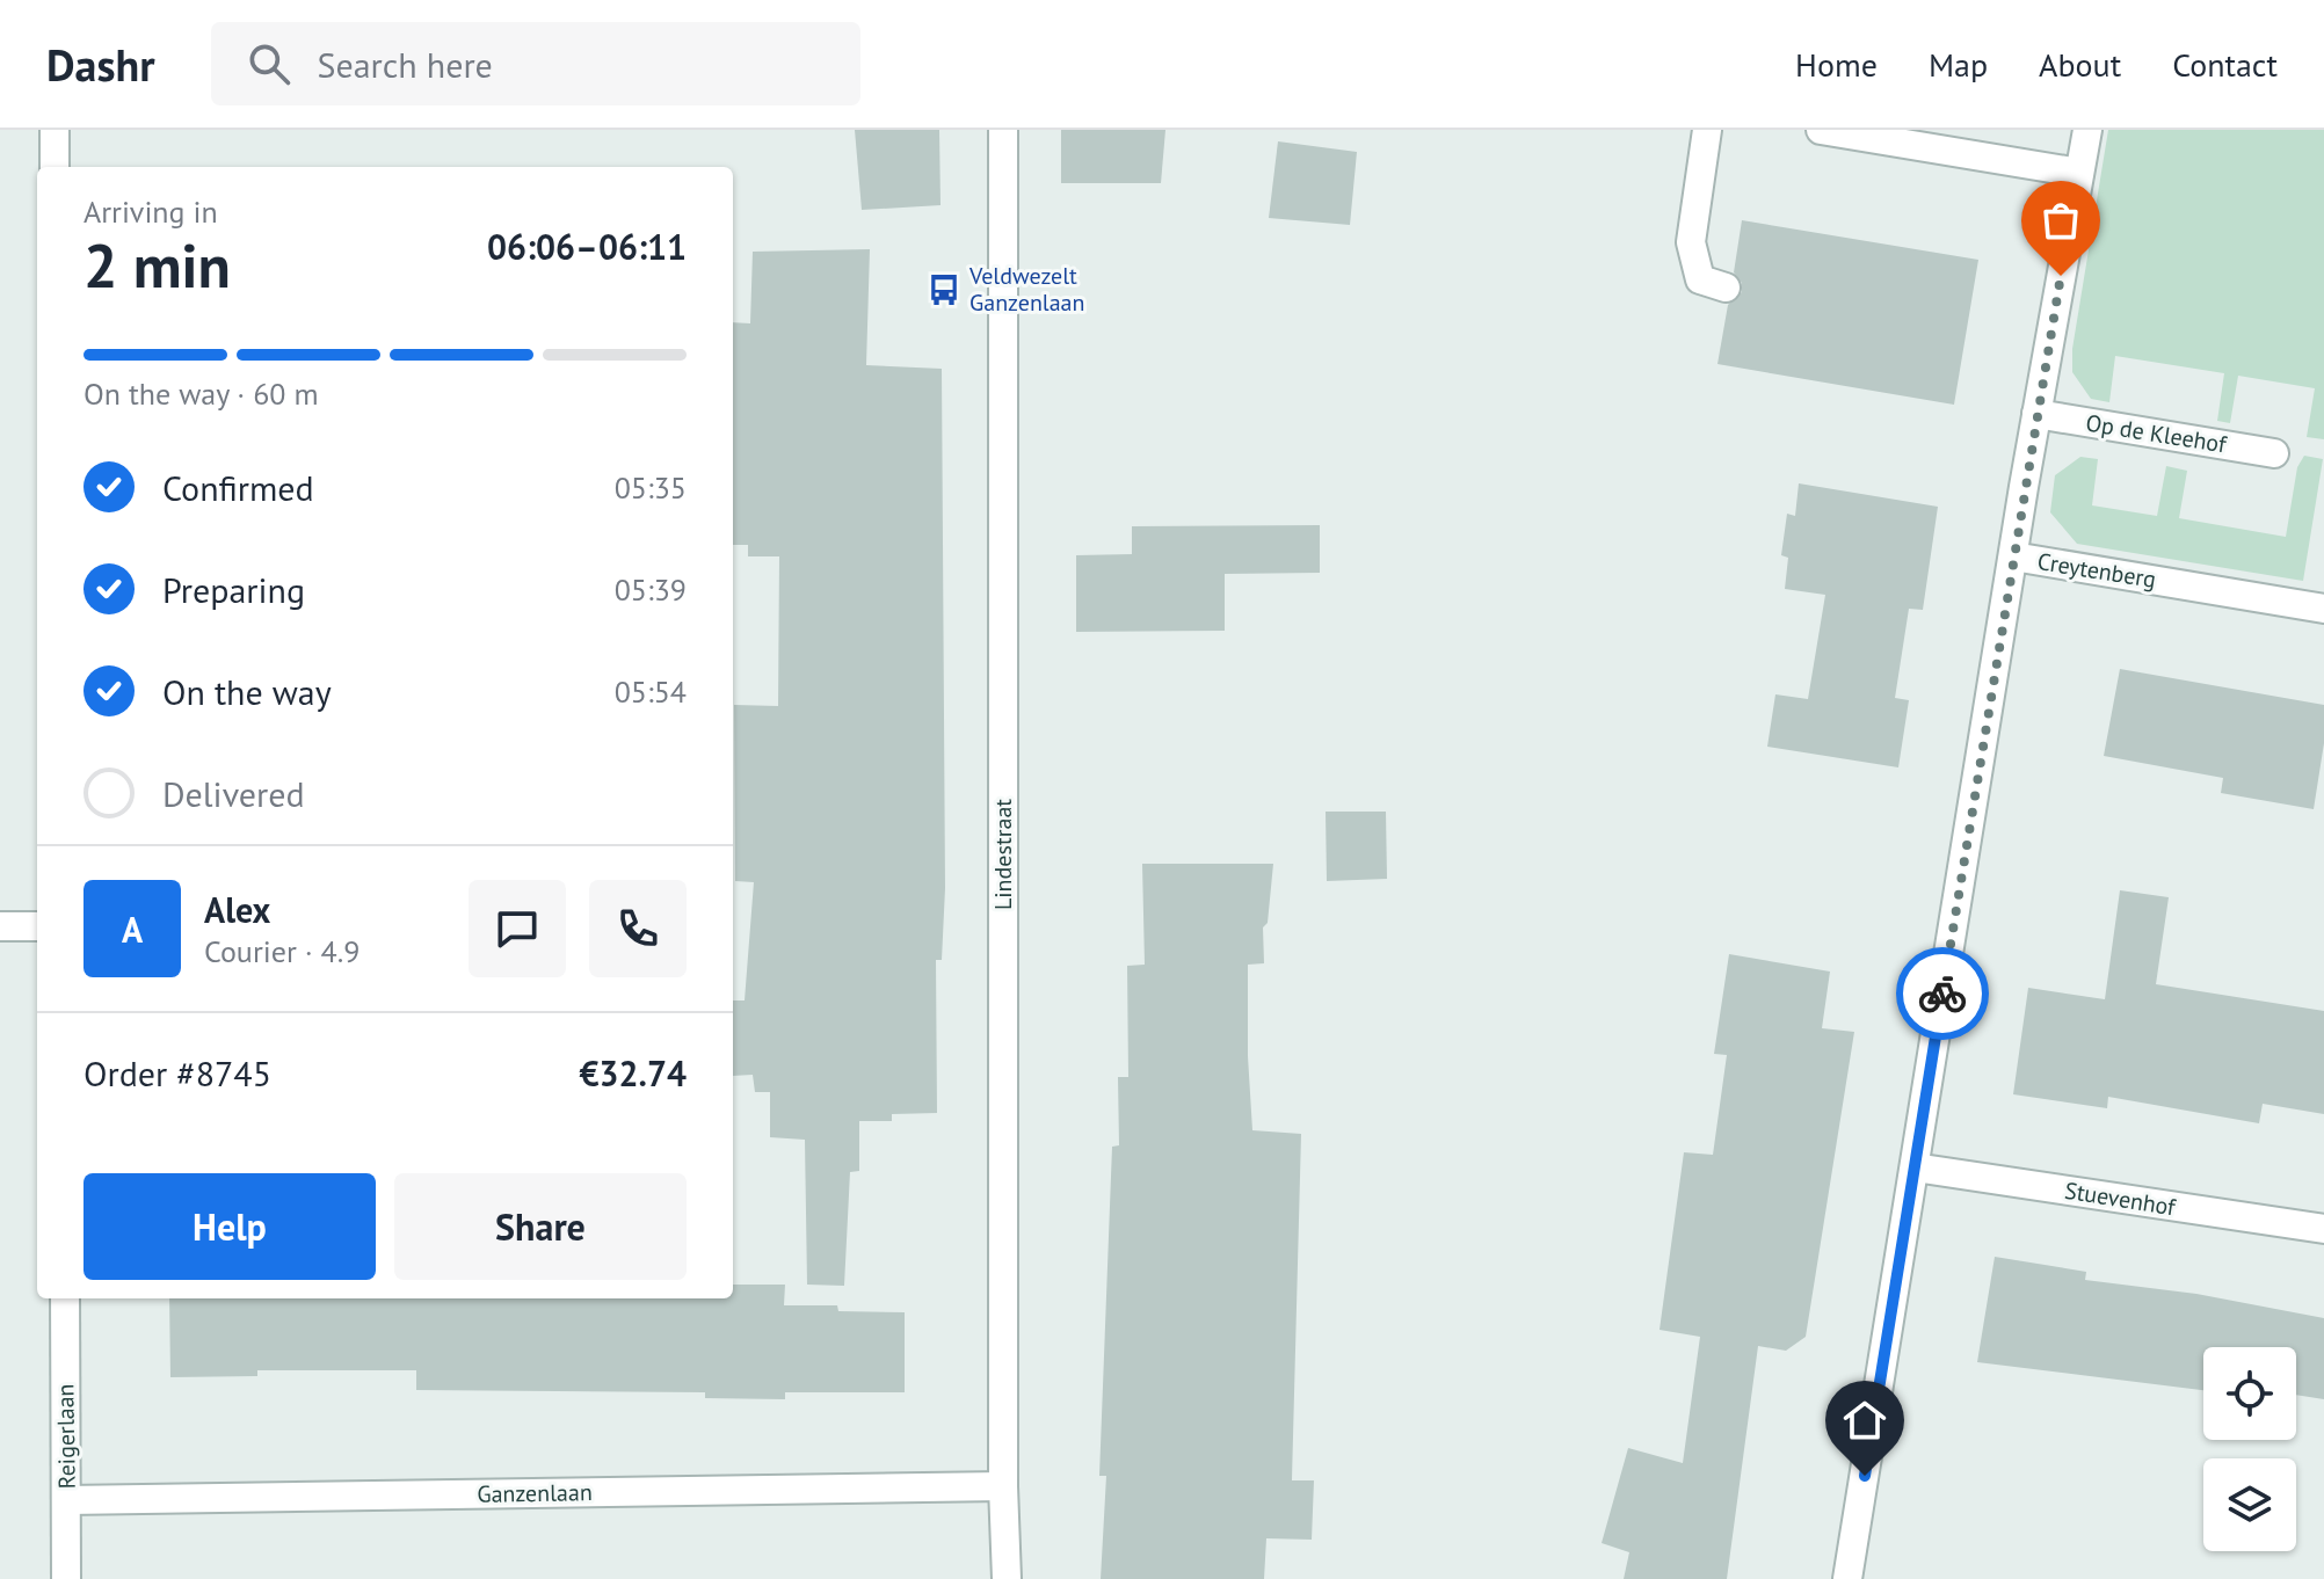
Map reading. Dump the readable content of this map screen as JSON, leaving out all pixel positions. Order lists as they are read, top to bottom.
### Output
{
  "streets": {
    "street": [
      "Op de Kleehof",
      "Creytenberg",
      "Lindestraat",
      "Stuevenhof",
      "Reigerlaan",
      "Ganzenlaan"
    ]
  },
  "crossings": [
    ["Creytenberg", "Stuevenhof"],
    ["Lindestraat", "Ganzenlaan"],
    ["Reigerlaan", "Ganzenlaan"]
  ],
  "places": {
    "bus stop": ["Veldwezelt Ganzenlaan"]
  },
  "page": {
    "header": "Dashr",
    "search": "Search here",
    "nav": [
      "Home",
      "Map",
      "About",
      "Contact"
    ],
    "heading": ["2 min", "Arriving in", "06:06–06:11"],
    "panel": [
      "Alex",
      "Courier · 4.9",
      "Order #8745",
      "€32.74"
    ],
    "bar": "On the way · 60 m",
    "list": [
      ["Confirmed", "05:35"],
      ["Preparing", "05:39"],
      ["On the way", "05:54"],
      "Delivered"
    ],
    "round": "A",
    "buttons": ["Help", "Share"]
  }
}
